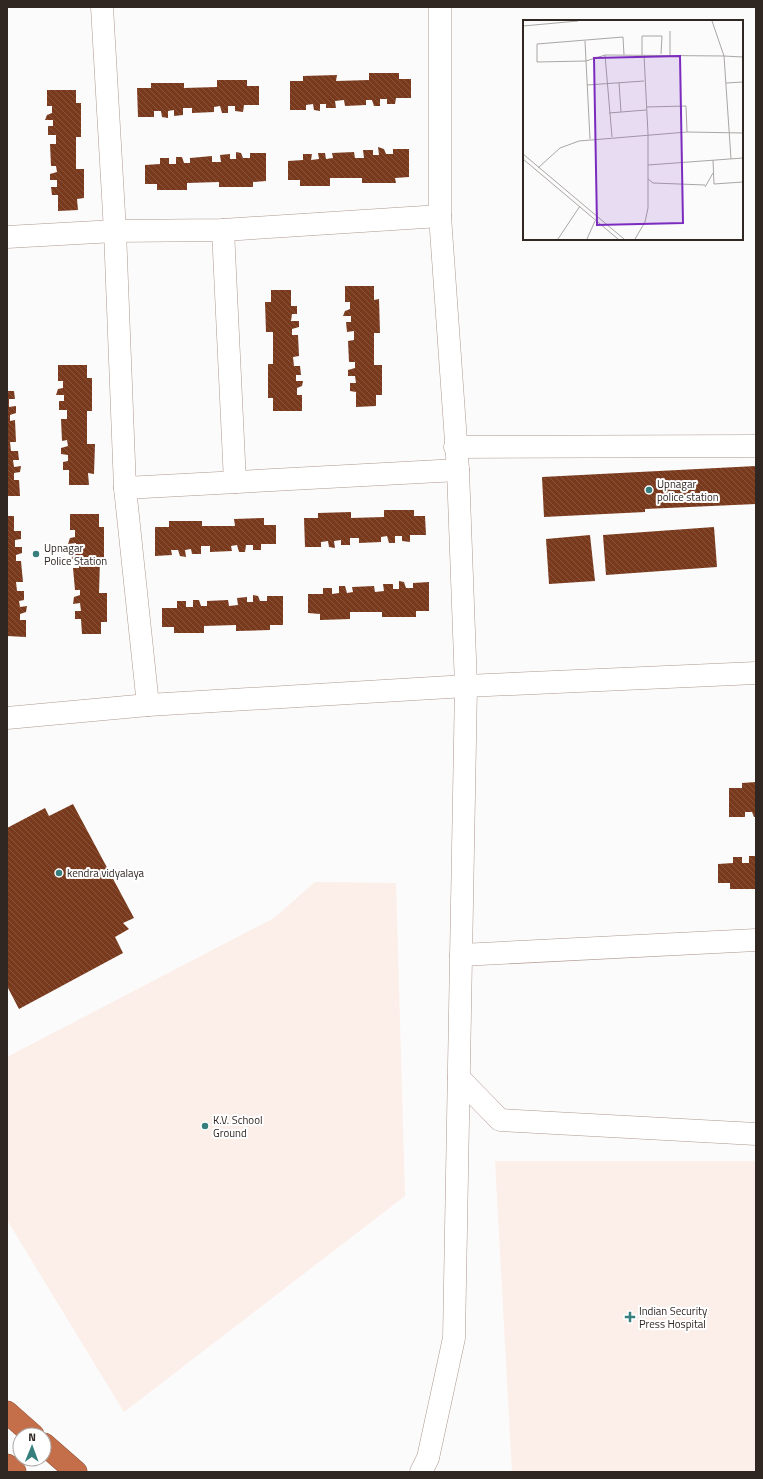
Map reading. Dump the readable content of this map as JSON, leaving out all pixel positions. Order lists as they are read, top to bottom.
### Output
{
  "places": {
    "other": [
      "Upnagar police station",
      "Upnagar Police Station",
      "kendra vidyalaya",
      "K.V. School Ground"
    ],
    "health": ["Indian Security Press Hospital"]
  },
  "north": "top"
}
